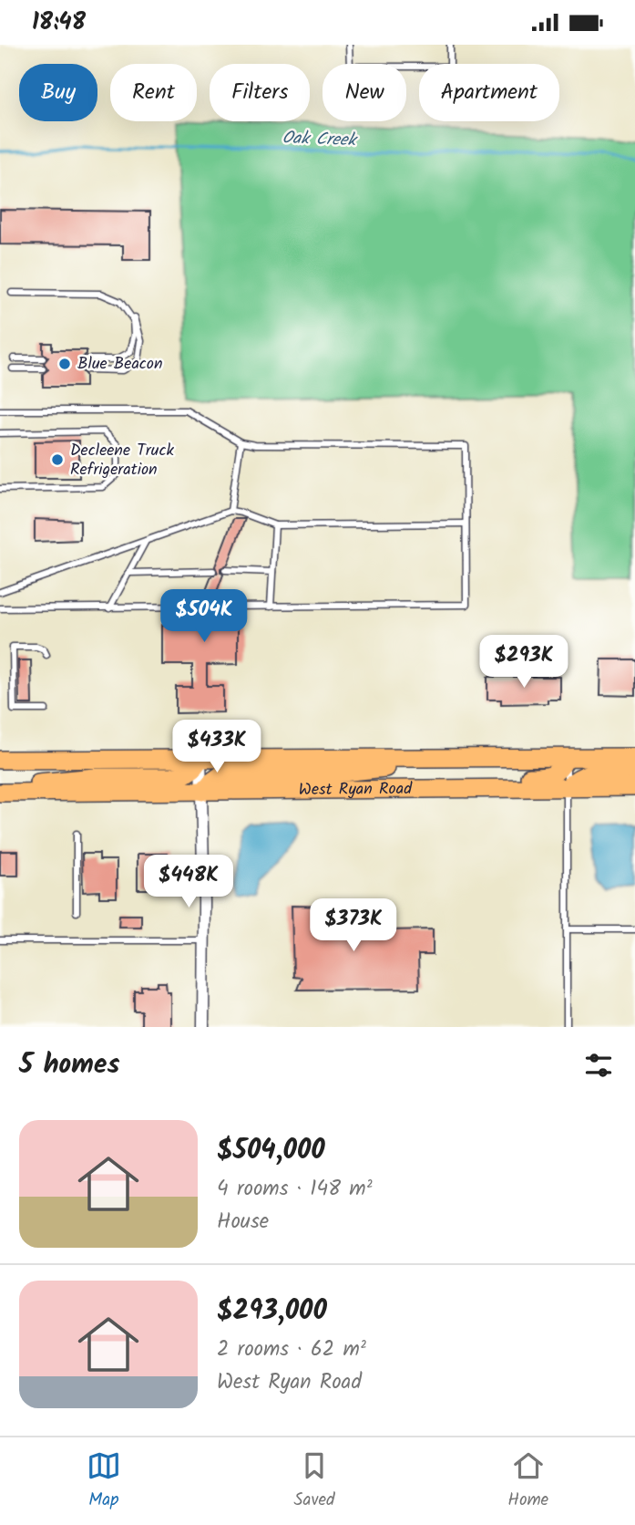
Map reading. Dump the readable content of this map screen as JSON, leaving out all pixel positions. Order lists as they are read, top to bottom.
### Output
{
  "streets": {
    "main road": ["West Ryan Road"]
  },
  "water": ["Oak Creek"],
  "places": ["Blue Beacon", "Decleene Truck Refrigeration"],
  "page": {
    "status": "18:48",
    "chip": [
      "Buy",
      "Rent",
      "Filters",
      "New",
      "Apartment"
    ],
    "price": [
      "$504K",
      "$293K",
      "$433K",
      "$448K",
      "$373K"
    ],
    "heading": "5 homes",
    "list": [
      {
        "name": "$504,000",
        "note": "4 rooms · 148 m² · House"
      },
      {
        "name": "$293,000",
        "note": "2 rooms · 62 m² · West Ryan Road"
      }
    ],
    "tabs": ["Map", "Saved", "Home"]
  }
}
